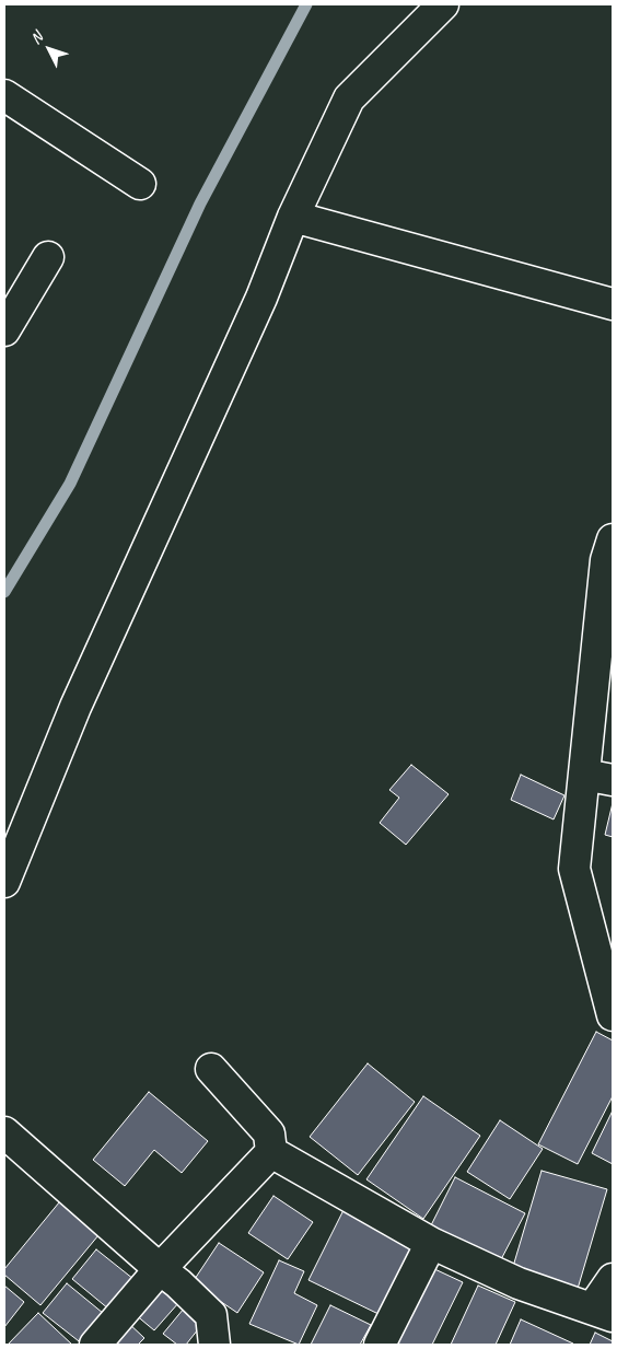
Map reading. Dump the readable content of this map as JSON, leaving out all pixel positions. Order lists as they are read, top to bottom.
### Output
{
  "north": "top left"
}
